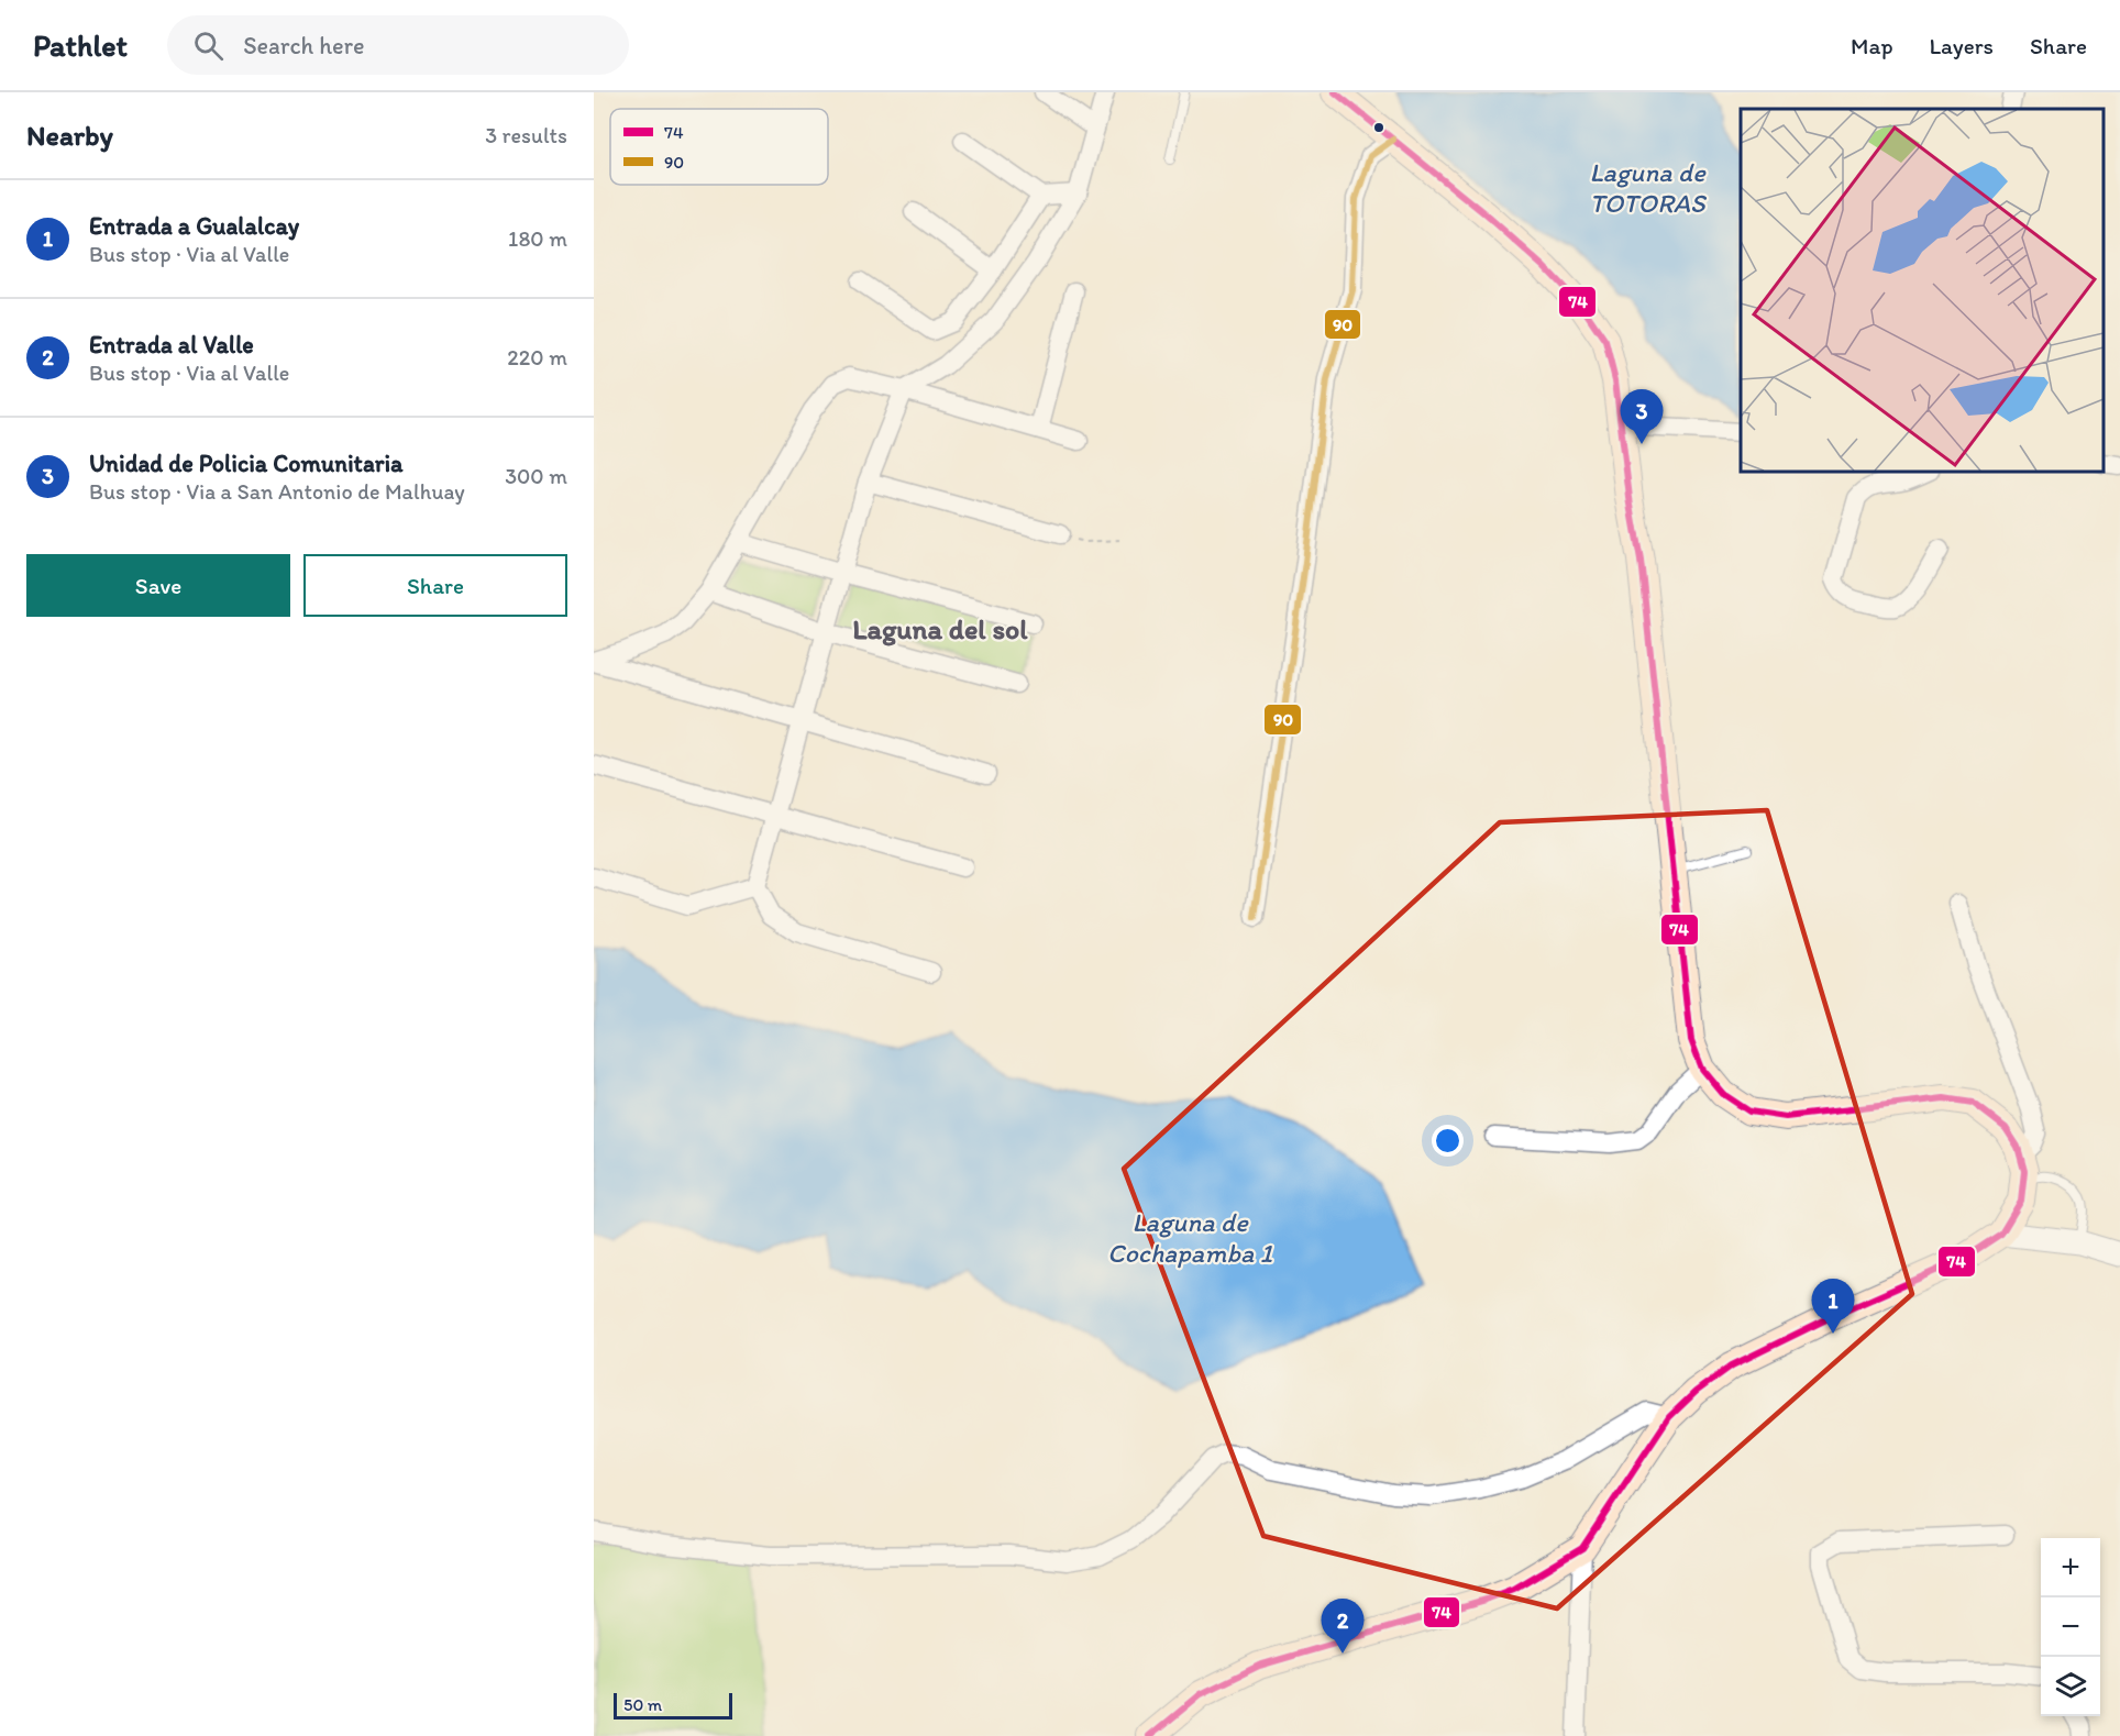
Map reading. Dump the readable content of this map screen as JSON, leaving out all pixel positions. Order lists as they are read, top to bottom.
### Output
{
  "districts": ["Laguna del sol"],
  "water": ["Laguna de TOTORAS", "Laguna de Cochapamba 1"],
  "lines": ["transit line 74", "transit line 90"],
  "legend": ["74", "90"],
  "scale_bar": "50 m",
  "page": {
    "header": "Pathlet",
    "search": "Search here",
    "nav": ["Map", "Layers", "Share"],
    "heading": ["Nearby", "3 results"],
    "list": [
      {
        "mark": "1",
        "name": "Entrada a Gualalcay",
        "note": "Bus stop · Via al Valle",
        "value": "180 m"
      },
      {
        "mark": "2",
        "name": "Entrada al Valle",
        "note": "Bus stop · Via al Valle",
        "value": "220 m"
      },
      {
        "mark": "3",
        "name": "Unidad de Policia Comunitaria",
        "note": "Bus stop · Via a San Antonio de Malhuay",
        "value": "300 m"
      }
    ],
    "pins": ["3", "1", "2"],
    "buttons": ["Save", "Share"],
    "map_buttons": ["+", "−"],
    "scale": "50 m"
  }
}
